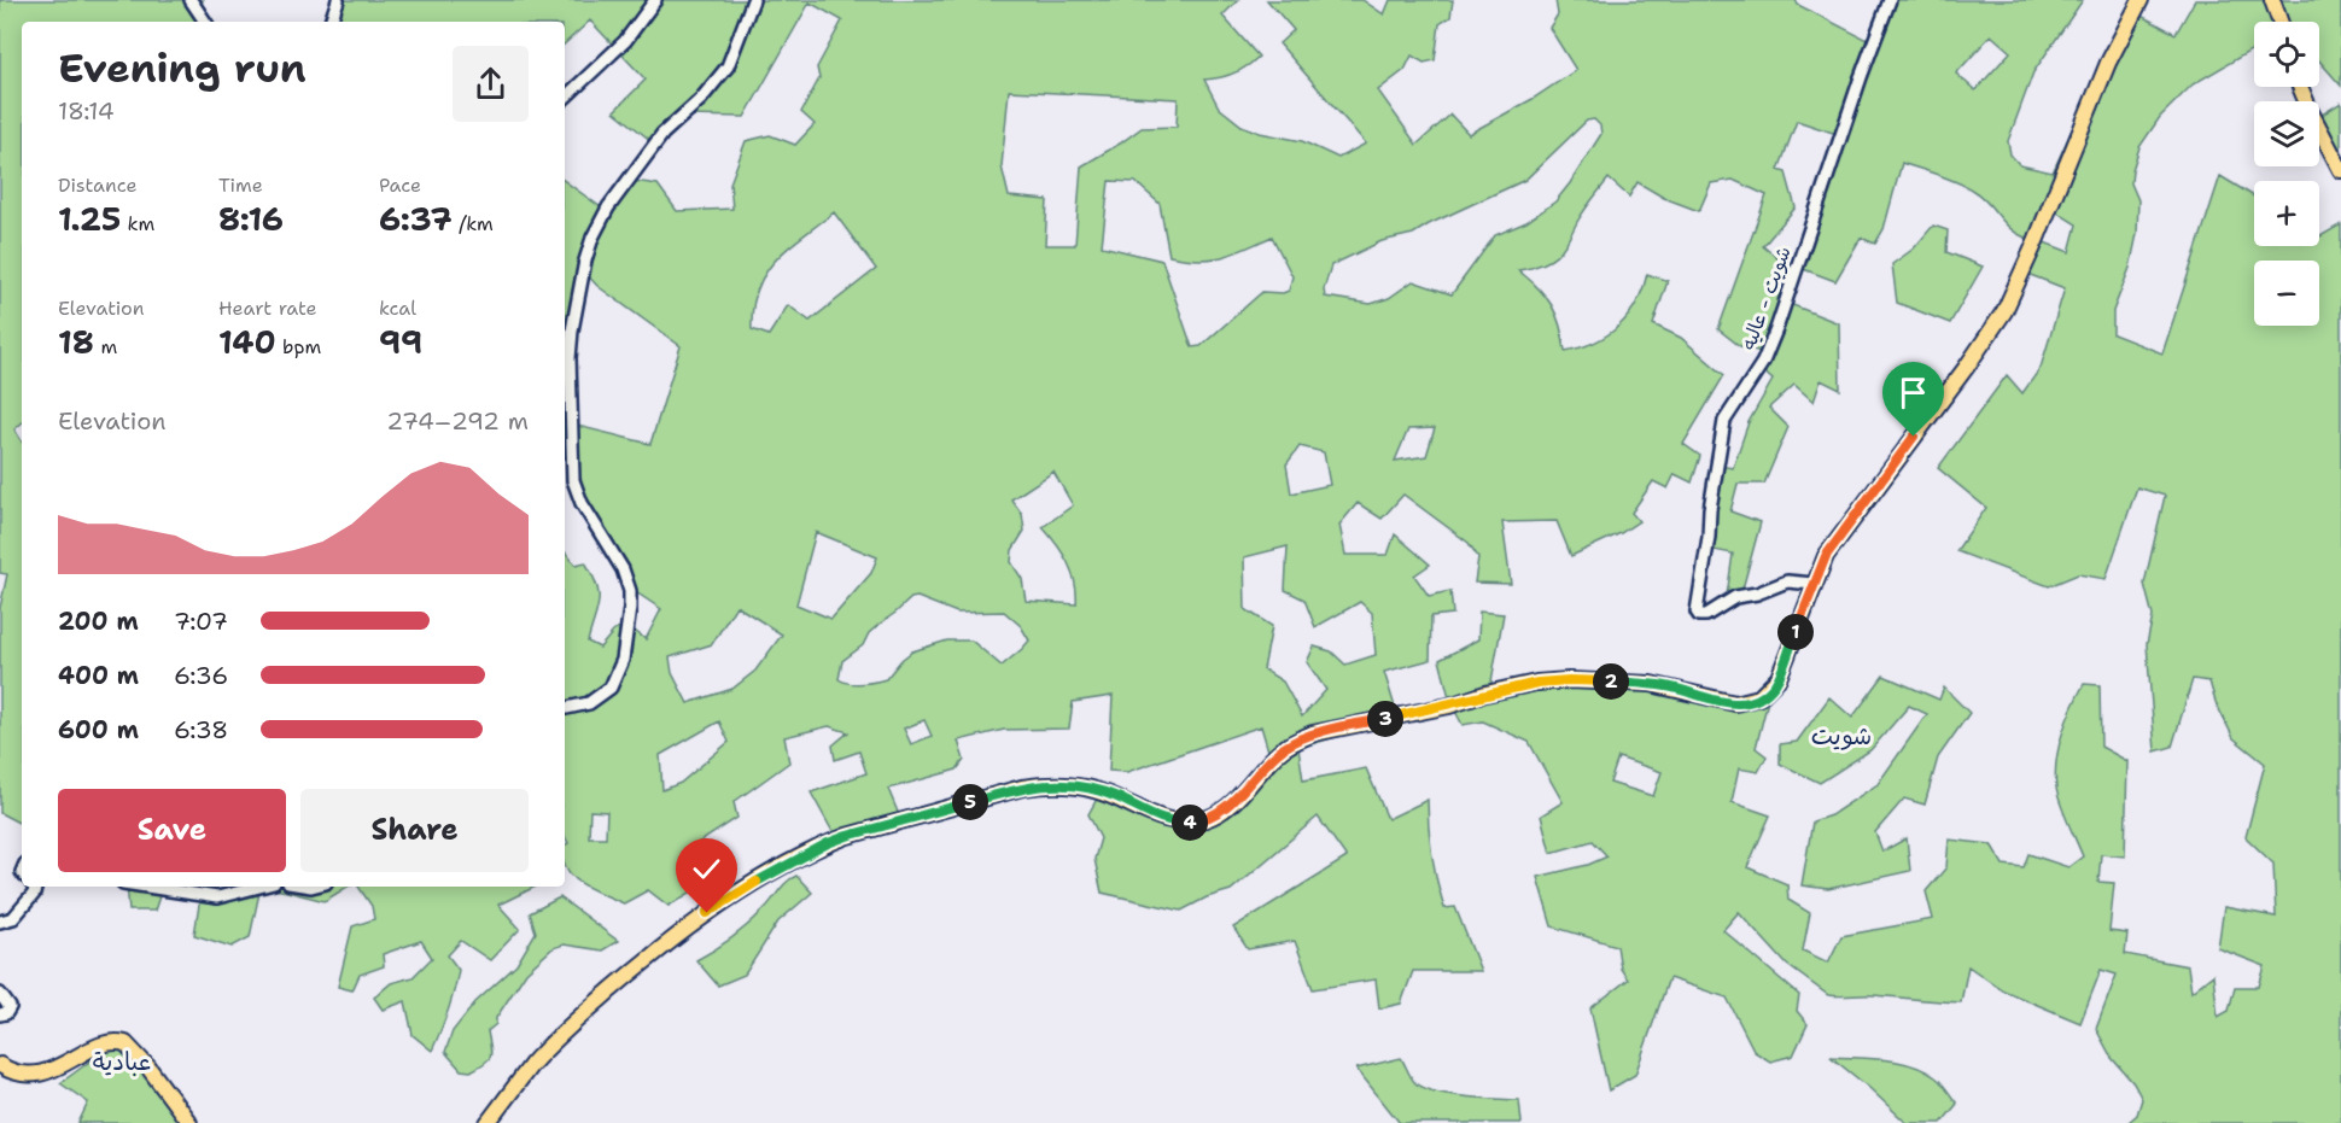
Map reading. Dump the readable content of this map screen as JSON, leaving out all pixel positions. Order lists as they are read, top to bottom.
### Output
{
  "streets": {
    "street": ["شويت - عاليه"]
  },
  "districts": ["شويت", "عبادية"],
  "page": {
    "map_buttons": ["+", "−"],
    "heading": ["Evening run", "18:14"],
    "stats": [
      ["Distance", "1.25 km"],
      ["Time", "8:16"],
      ["Pace", "6:37 /km"],
      ["Elevation", "18 m"],
      ["Heart rate", "140 bpm"],
      ["kcal", "99"]
    ],
    "chart": ["Elevation", "274–292 m"],
    "list": [
      {
        "name": "200 m",
        "note": "7:07"
      },
      {
        "name": "400 m",
        "note": "6:36"
      },
      {
        "name": "600 m",
        "note": "6:38"
      }
    ],
    "pins": [
      "1",
      "2",
      "3",
      "5",
      "4"
    ],
    "buttons": ["Save", "Share"]
  }
}
